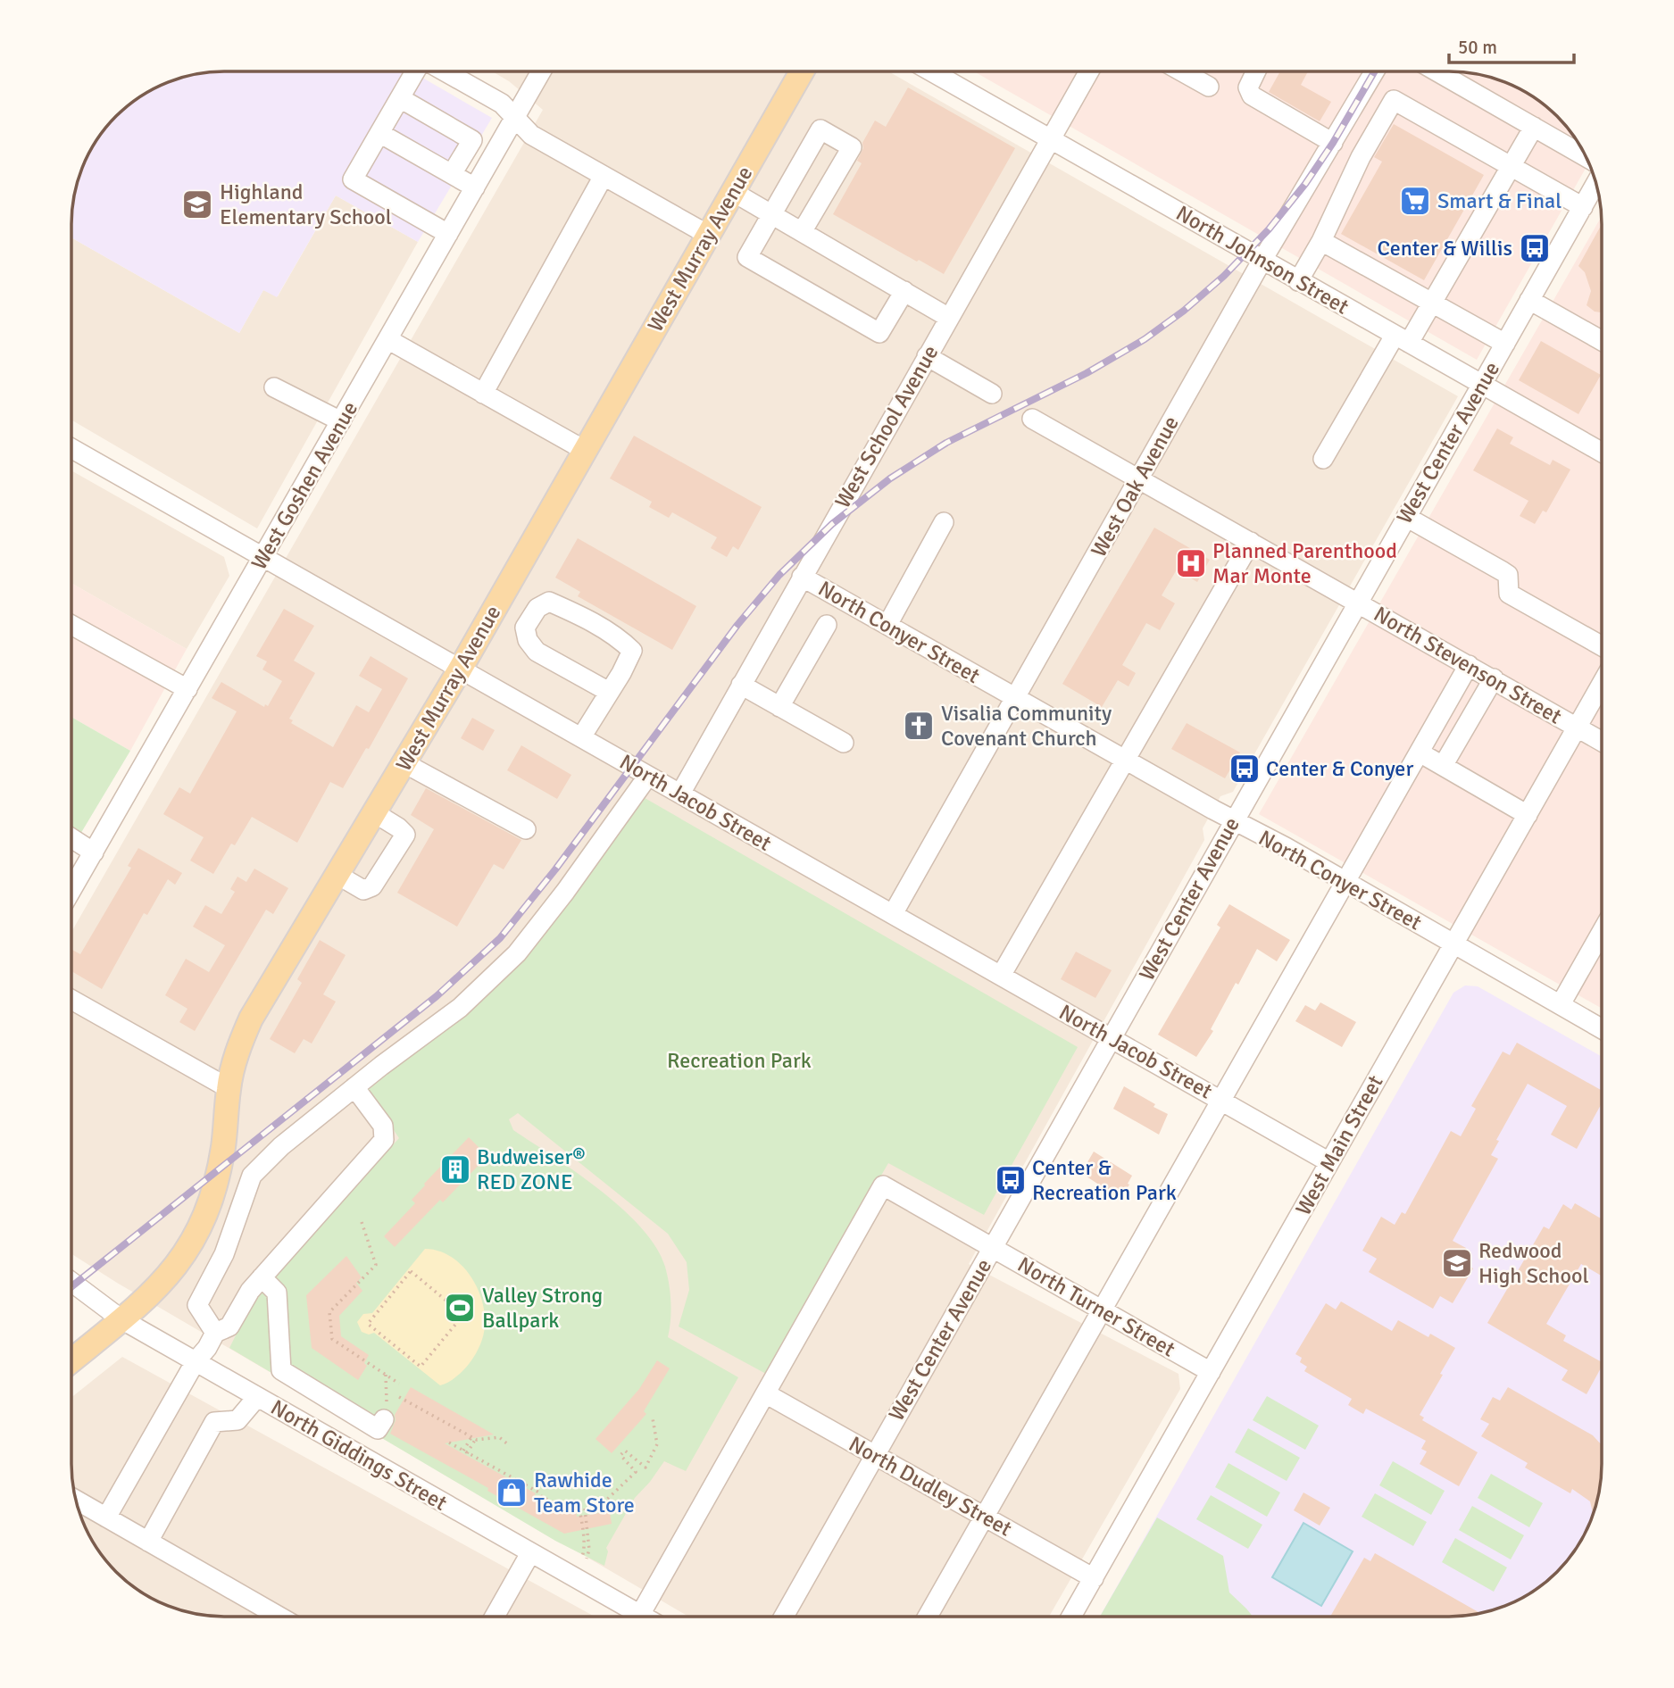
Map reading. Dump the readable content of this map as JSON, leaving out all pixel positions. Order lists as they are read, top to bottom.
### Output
{
  "streets": {
    "main road": ["West Murray Avenue"],
    "street": [
      "North Johnson Street",
      "West School Avenue",
      "West Center Avenue",
      "West Goshen Avenue",
      "West Oak Avenue",
      "North Conyer Street",
      "North Stevenson Street",
      "North Jacob Street",
      "West Main Street",
      "North Turner Street",
      "North Giddings Street",
      "North Dudley Street"
    ]
  },
  "crossings": [
    ["West Murray Avenue", "North Jacob Street"],
    ["West Murray Avenue", "North Giddings Street"],
    ["North Johnson Street", "West School Avenue"],
    ["North Johnson Street", "West Center Avenue"],
    ["North Johnson Street", "West Oak Avenue"],
    ["West School Avenue", "North Conyer Street"],
    ["West School Avenue", "North Jacob Street"],
    ["West Center Avenue", "North Conyer Street"],
    ["West Center Avenue", "North Stevenson Street"],
    ["West Center Avenue", "North Jacob Street"],
    ["West Center Avenue", "North Turner Street"],
    ["West Center Avenue", "North Dudley Street"],
    ["West Goshen Avenue", "North Jacob Street"],
    ["West Oak Avenue", "North Conyer Street"],
    ["West Oak Avenue", "North Stevenson Street"],
    ["West Oak Avenue", "North Jacob Street"],
    ["North Conyer Street", "West Main Street"],
    ["North Stevenson Street", "West Main Street"],
    ["North Jacob Street", "West Main Street"],
    ["West Main Street", "North Turner Street"],
    ["West Main Street", "North Dudley Street"],
    ["North Turner Street", "North Dudley Street"]
  ],
  "parks": ["Recreation Park"],
  "places": {
    "supermarket": ["Smart & Final"],
    "school or university": ["Highland Elementary School", "Redwood High School"],
    "bus stop": ["Center & Willis", "Center & Conyer", "Center & Recreation Park"],
    "hospital": ["Planned Parenthood Mar Monte"],
    "church": ["Visalia Community Covenant Church"],
    "building": ["Budweiser® RED ZONE"],
    "sports": ["Valley Strong Ballpark"],
    "shop": ["Rawhide Team Store"]
  },
  "scale_bar": "50 m"
}
